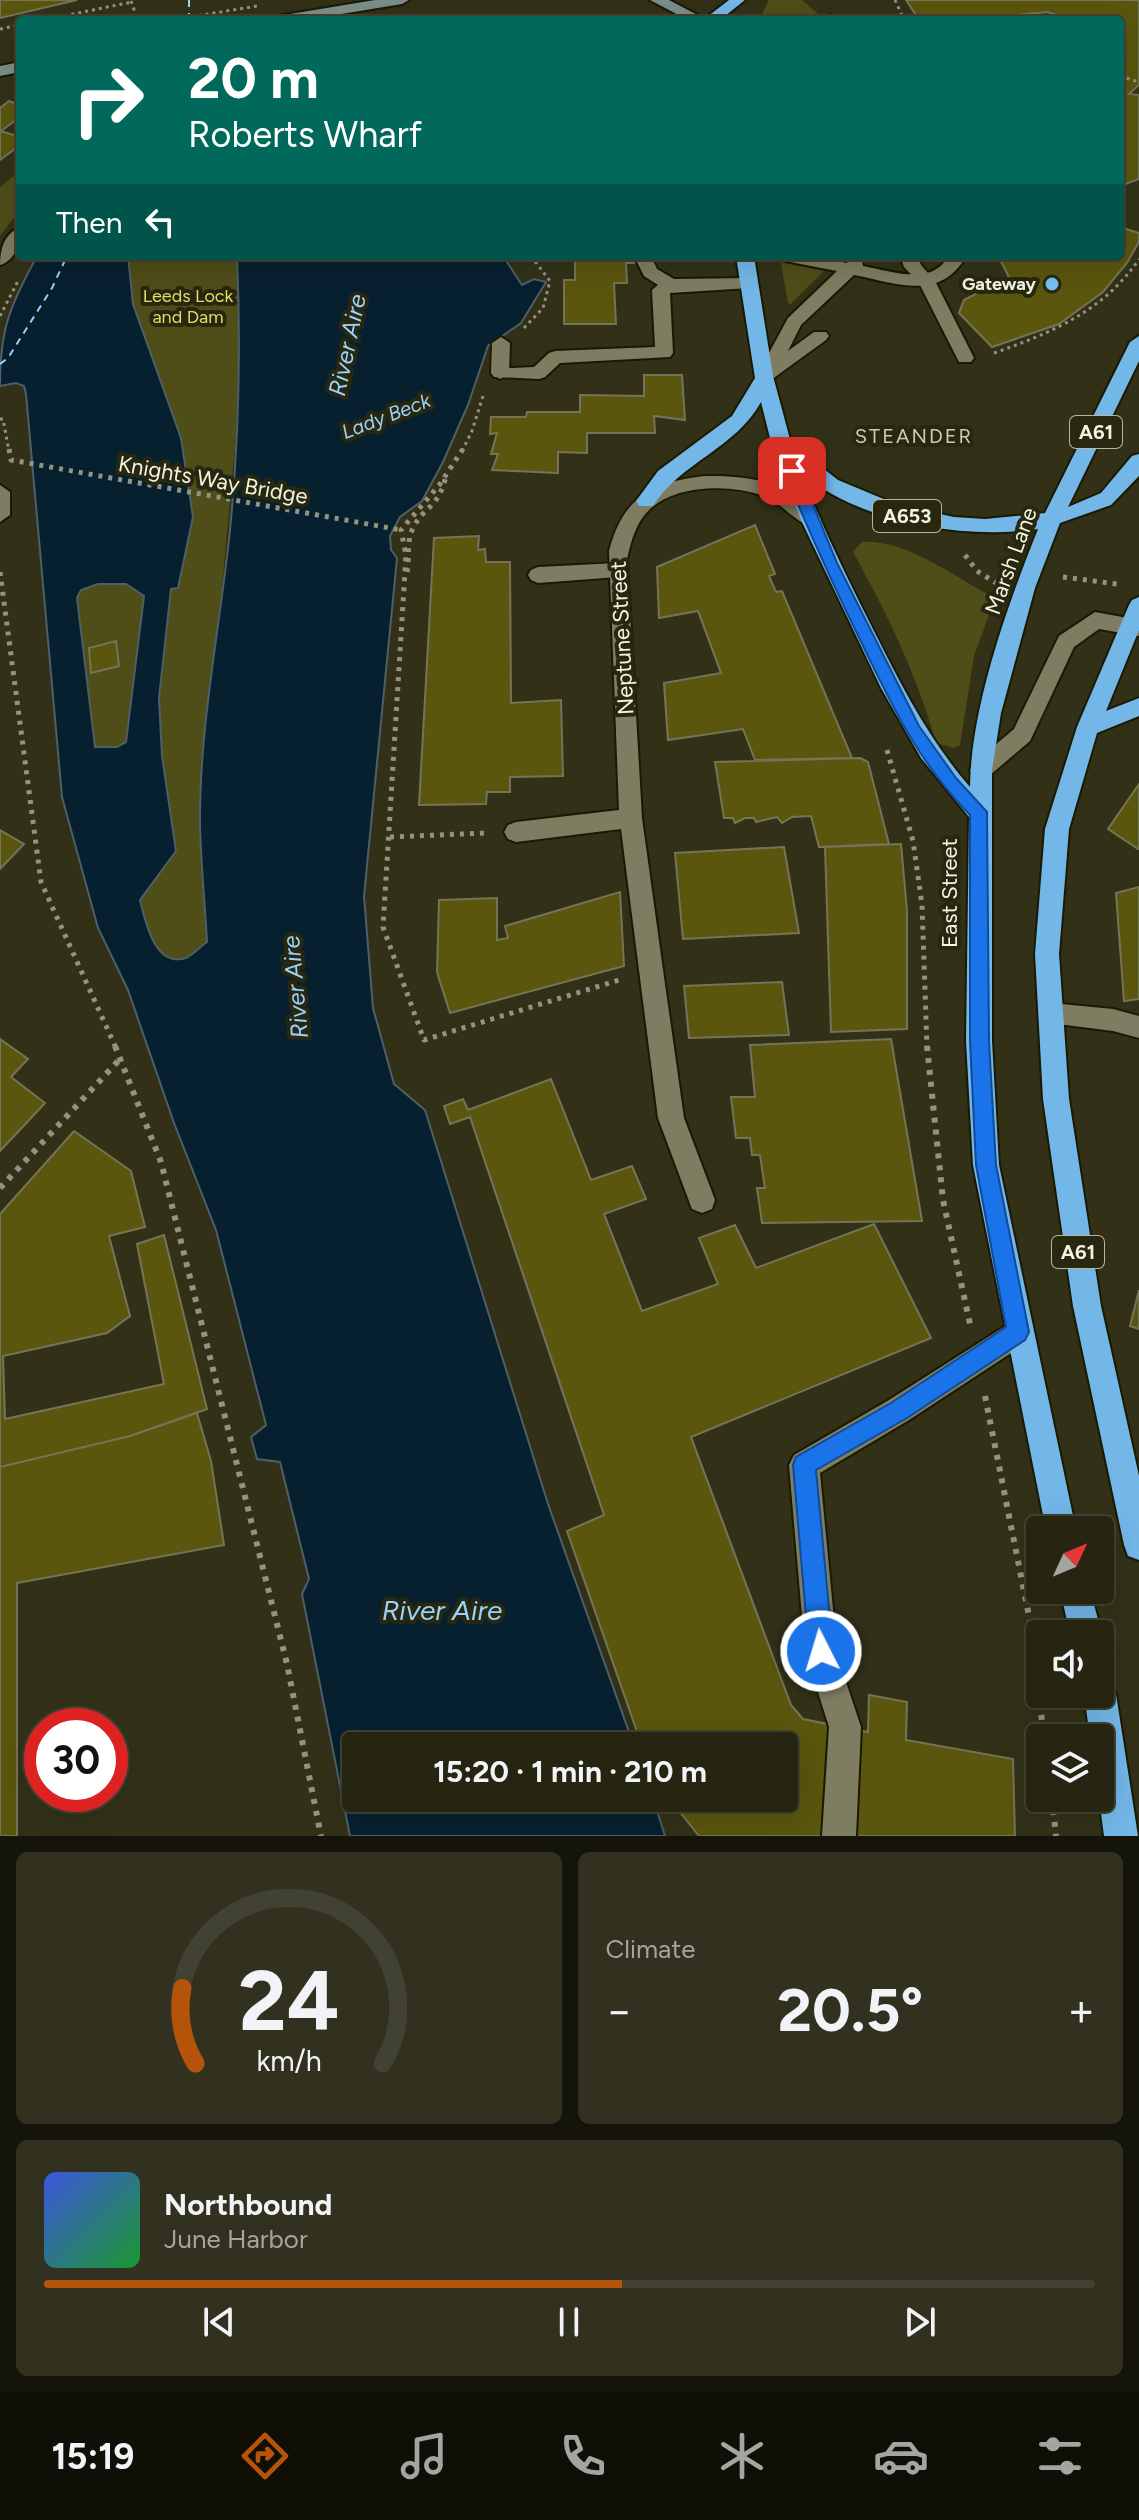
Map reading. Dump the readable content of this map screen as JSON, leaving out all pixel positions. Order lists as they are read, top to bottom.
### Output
{
  "streets": {
    "highway": [
      "A61",
      "A653",
      "Marsh Lane",
      "East Street"
    ],
    "street": ["Neptune Street"],
    "path": ["Knights Way Bridge"]
  },
  "crossings": [
    ["A653", "Marsh Lane"],
    ["A653", "East Street"],
    ["Marsh Lane", "East Street"]
  ],
  "districts": ["STEANDER"],
  "water": ["River Aire", "Lady Beck"],
  "parks": ["Leeds Lock and Dam"],
  "places": ["Gateway"],
  "north": "top right",
  "page": {
    "turn": ["20 m", "Roberts Wharf"],
    "then": "Then",
    "limit": "30",
    "trip": "15:20 · 1 min · 210 m",
    "tile": "Climate",
    "heat": ["−", "20.5°", "+"],
    "song": ["Northbound", "June Harbor"],
    "tabs": "15:19",
    "gauge": ["24", "km/h"]
  }
}
